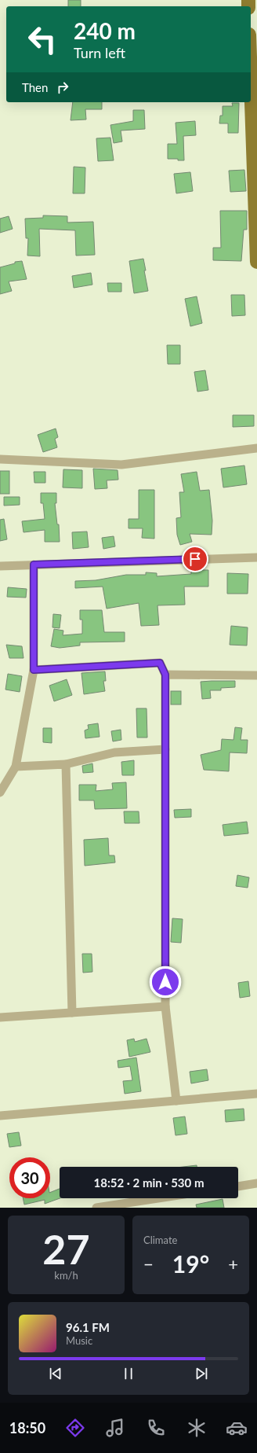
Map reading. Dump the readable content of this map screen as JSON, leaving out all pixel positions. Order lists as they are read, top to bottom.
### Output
{
  "page": {
    "turn": ["240 m", "Turn left"],
    "then": "Then",
    "limit": "30",
    "trip": "18:52 · 2 min · 530 m",
    "tile": [
      ["27", "km/h"],
      "Climate"
    ],
    "heat": ["−", "19°", "+"],
    "song": ["96.1 FM", "Music"],
    "tabs": "18:50"
  }
}
